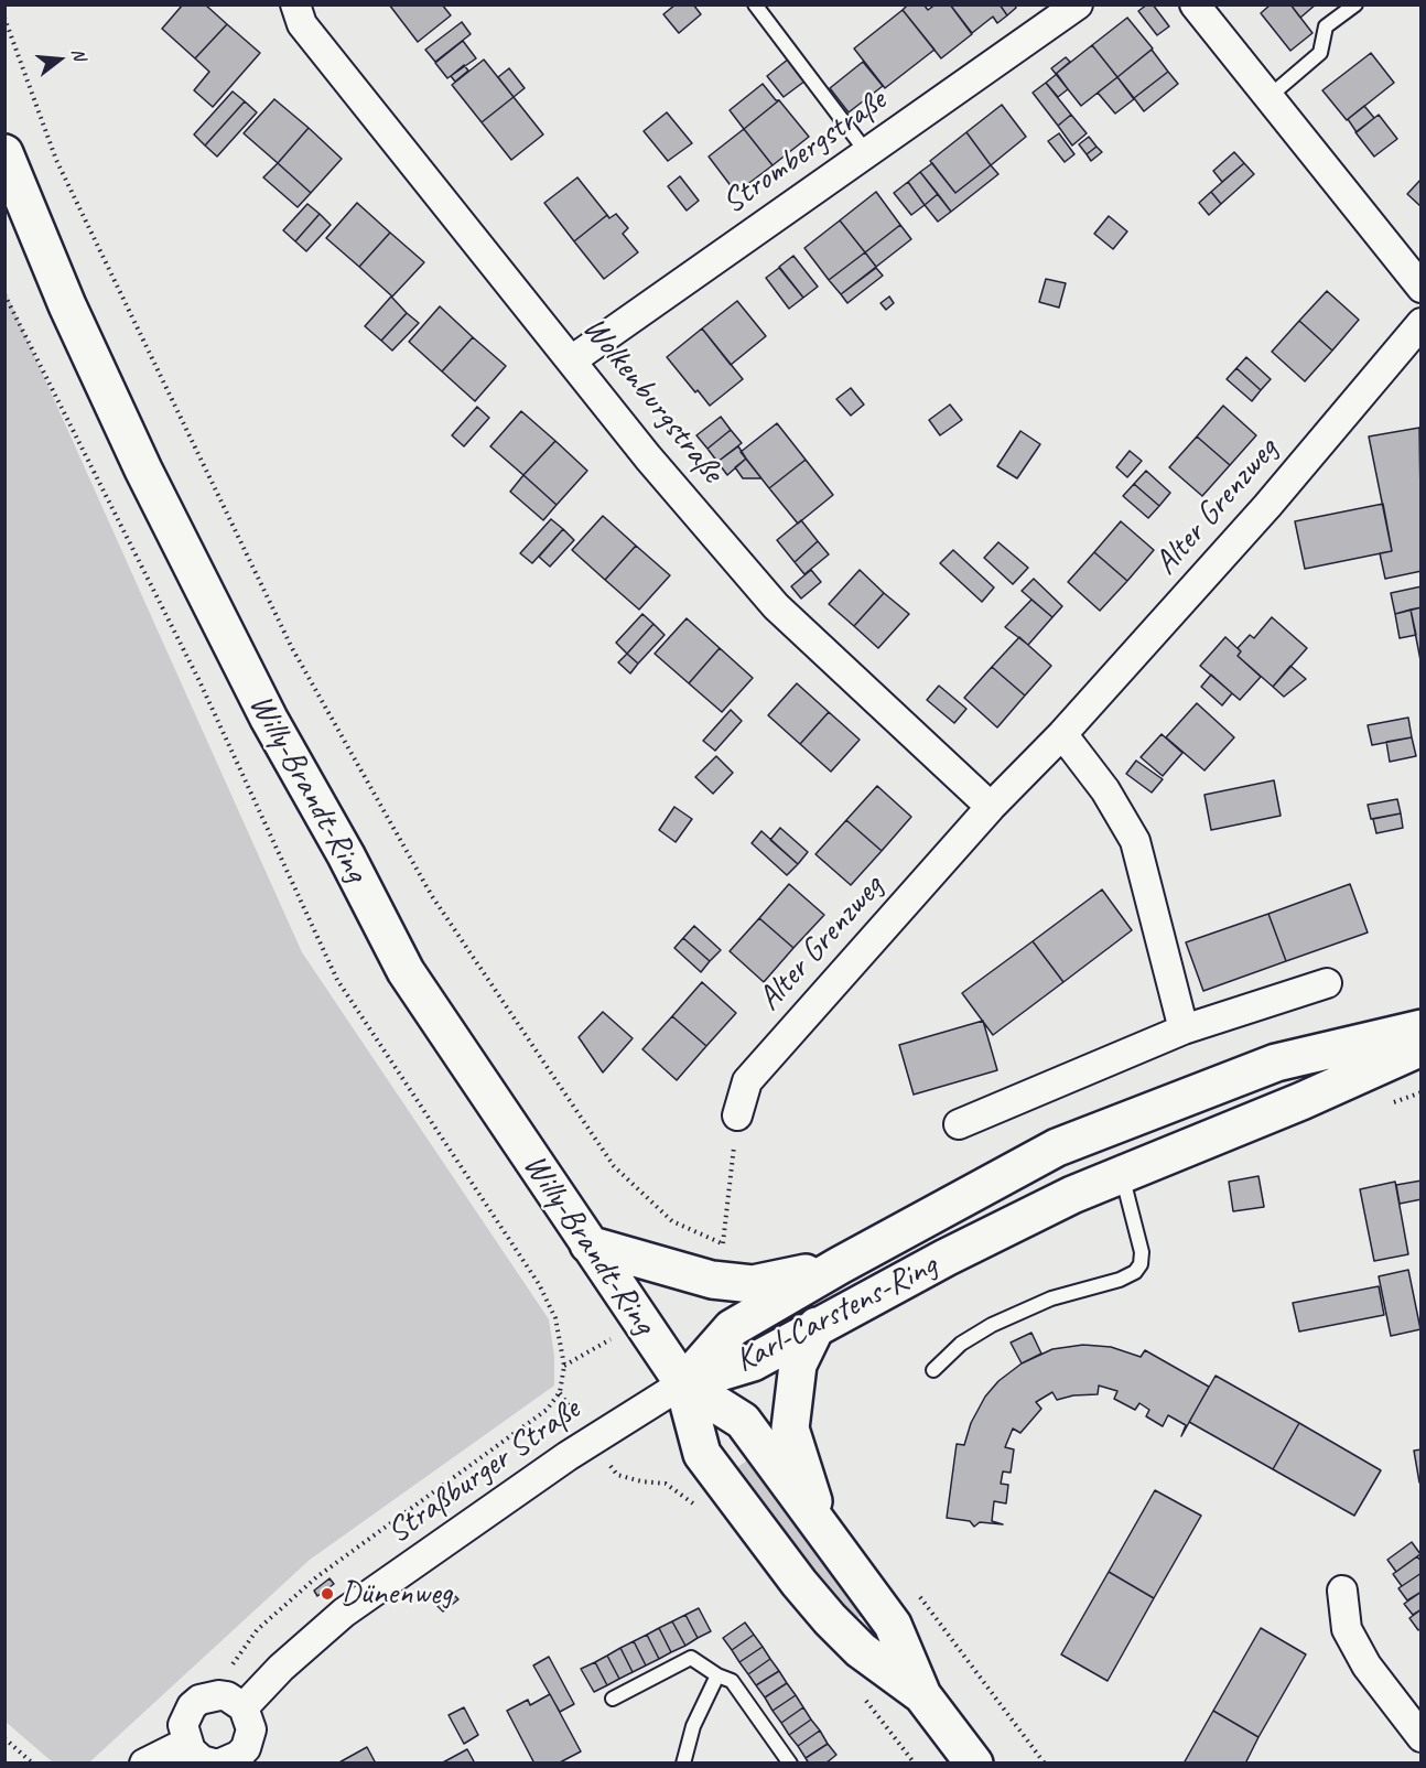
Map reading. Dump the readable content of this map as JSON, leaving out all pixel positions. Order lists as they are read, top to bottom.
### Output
{
  "streets": {
    "main road": ["Willy-Brandt-Ring", "Karl-Carstens-Ring"],
    "street": [
      "Strombergstraße",
      "Wolkenburgstraße",
      "Alter Grenzweg",
      "Straßburger Straße"
    ]
  },
  "crossings": [
    ["Strombergstraße", "Wolkenburgstraße"],
    ["Wolkenburgstraße", "Alter Grenzweg"],
    ["Willy-Brandt-Ring", "Karl-Carstens-Ring"],
    ["Willy-Brandt-Ring", "Straßburger Straße"],
    ["Karl-Carstens-Ring", "Straßburger Straße"]
  ],
  "places": ["Dünenweg"],
  "north": "right"
}
